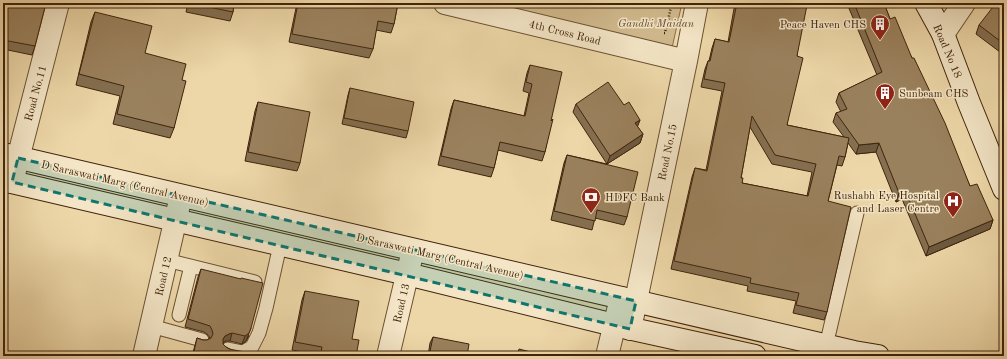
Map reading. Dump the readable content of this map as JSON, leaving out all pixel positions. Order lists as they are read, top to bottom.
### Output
{
  "streets": {
    "main road": [
      "4th Cross Road",
      "Road No 18",
      "Road No.11",
      "Road No.15",
      "D Saraswati Marg (Central Avenue)",
      "Road 12",
      "Road 13"
    ]
  },
  "crossings": [
    ["4th Cross Road", "Road No.15"],
    ["Road No.11", "D Saraswati Marg (Central Avenue)"],
    ["Road No.15", "D Saraswati Marg (Central Avenue)"],
    ["D Saraswati Marg (Central Avenue)", "Road 12"],
    ["D Saraswati Marg (Central Avenue)", "Road 13"]
  ],
  "parks": ["Gandhi Maidan"],
  "places": {
    "building": ["Peace Haven CHS", "Sunbeam CHS"],
    "bank": ["HDFC Bank"],
    "hospital": ["Rushabh Eye Hospital and Laser Centre"]
  }
}
